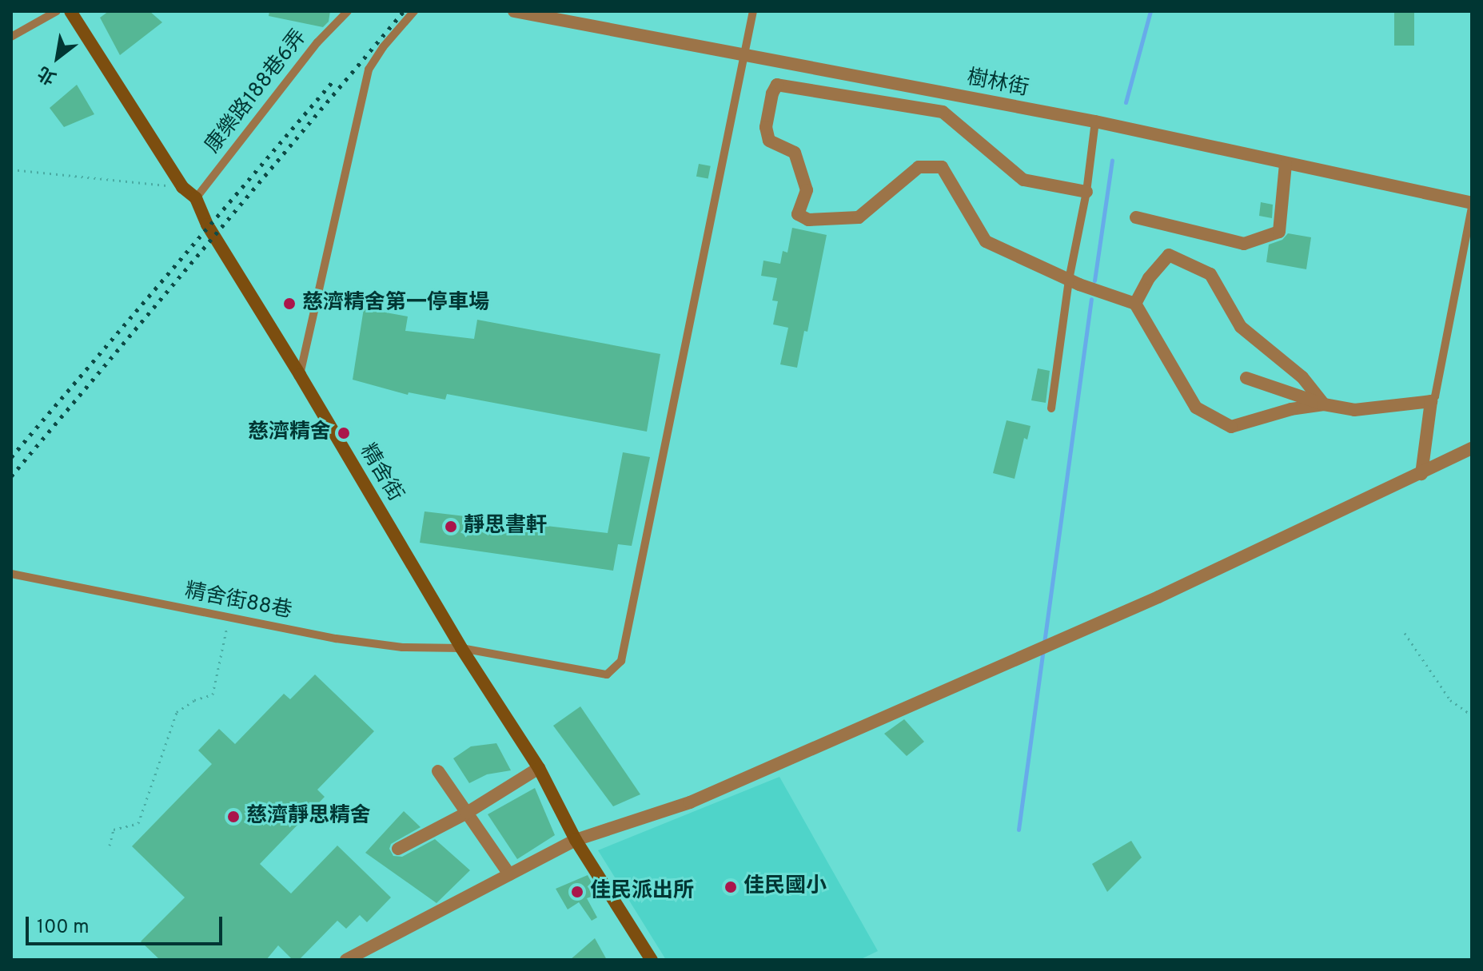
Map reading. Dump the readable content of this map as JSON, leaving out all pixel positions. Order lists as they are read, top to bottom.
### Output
{
  "streets": {
    "street": ["樹林街", "精舍街"],
    "lane": ["康樂路188巷6弄", "精舍街88巷"]
  },
  "crossings": [
    ["樹林街", "精舍街88巷"],
    ["康樂路188巷6弄", "精舍街"],
    ["精舍街", "精舍街88巷"]
  ],
  "places": [
    "慈濟精舍第一停車場",
    "慈濟精舍",
    "靜思書軒",
    "慈濟靜思精舍",
    "佳民國小",
    "佳民派出所"
  ],
  "scale_bar": "100 m",
  "north": "bottom left"
}
